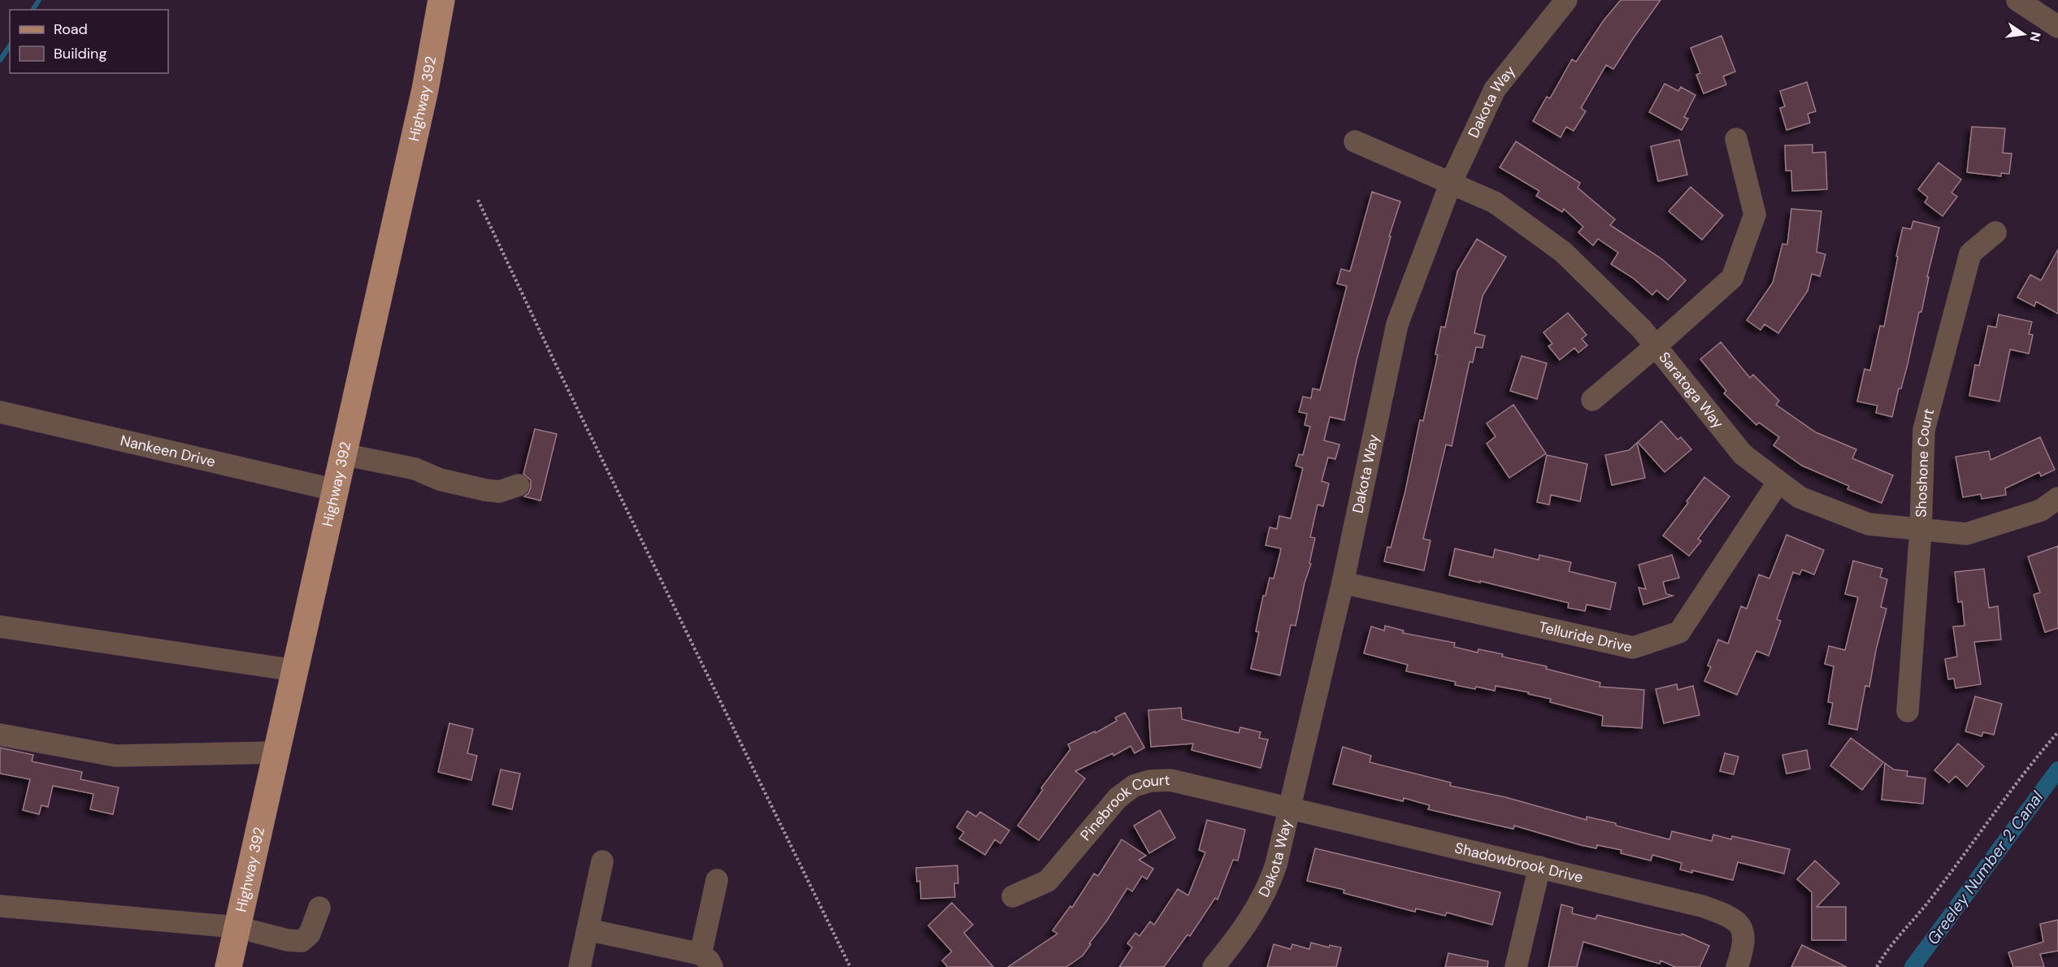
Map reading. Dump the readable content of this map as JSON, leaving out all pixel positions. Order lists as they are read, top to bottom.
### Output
{
  "streets": {
    "main road": ["Highway 392"],
    "street": [
      "Dakota Way",
      "Saratoga Way",
      "Nankeen Drive",
      "Shoshone Court",
      "Telluride Drive",
      "Pinebrook Court",
      "Shadowbrook Drive"
    ]
  },
  "crossings": [
    ["Highway 392", "Nankeen Drive"],
    ["Dakota Way", "Saratoga Way"],
    ["Dakota Way", "Telluride Drive"],
    ["Dakota Way", "Pinebrook Court"],
    ["Dakota Way", "Shadowbrook Drive"],
    ["Saratoga Way", "Shoshone Court"],
    ["Saratoga Way", "Telluride Drive"],
    ["Pinebrook Court", "Shadowbrook Drive"]
  ],
  "water": ["Greeley Number 2 Canal"],
  "legend": ["Road", "Building"],
  "north": "right"
}
